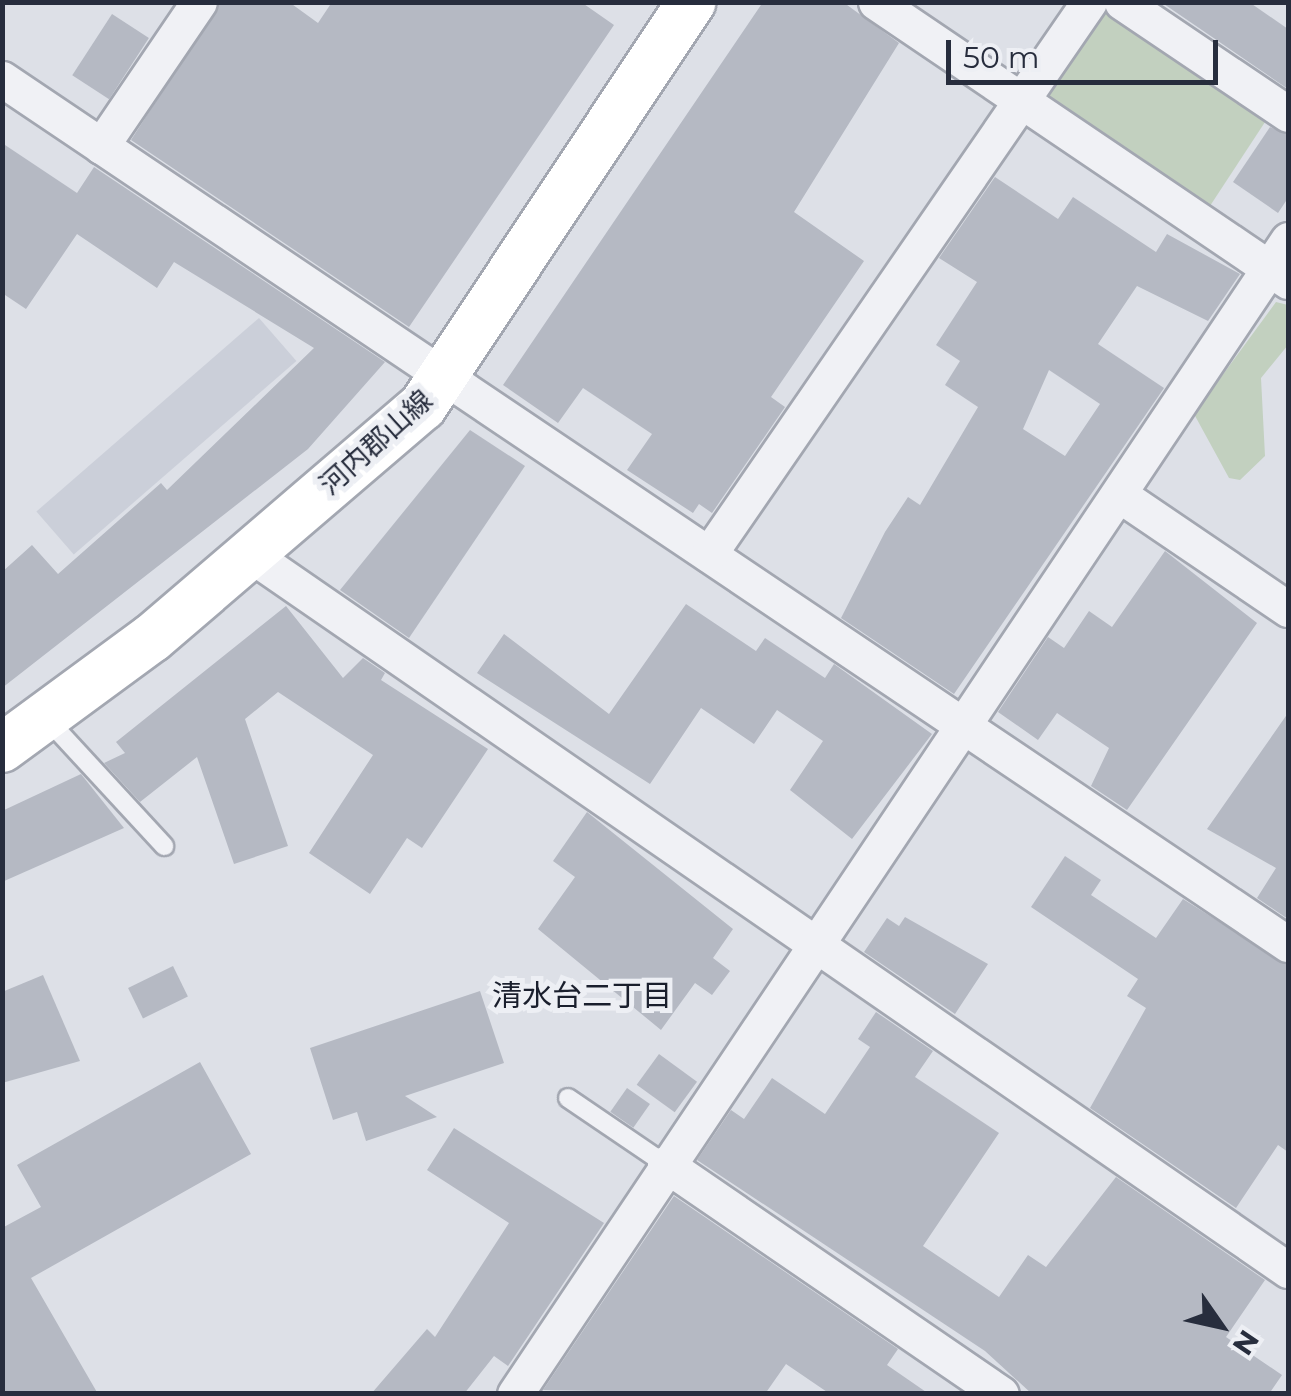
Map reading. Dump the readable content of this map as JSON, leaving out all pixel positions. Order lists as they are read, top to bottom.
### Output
{
  "streets": {
    "main road": ["河内郡山線"]
  },
  "districts": ["清水台二丁目"],
  "scale_bar": "50 m",
  "north": "bottom right"
}
